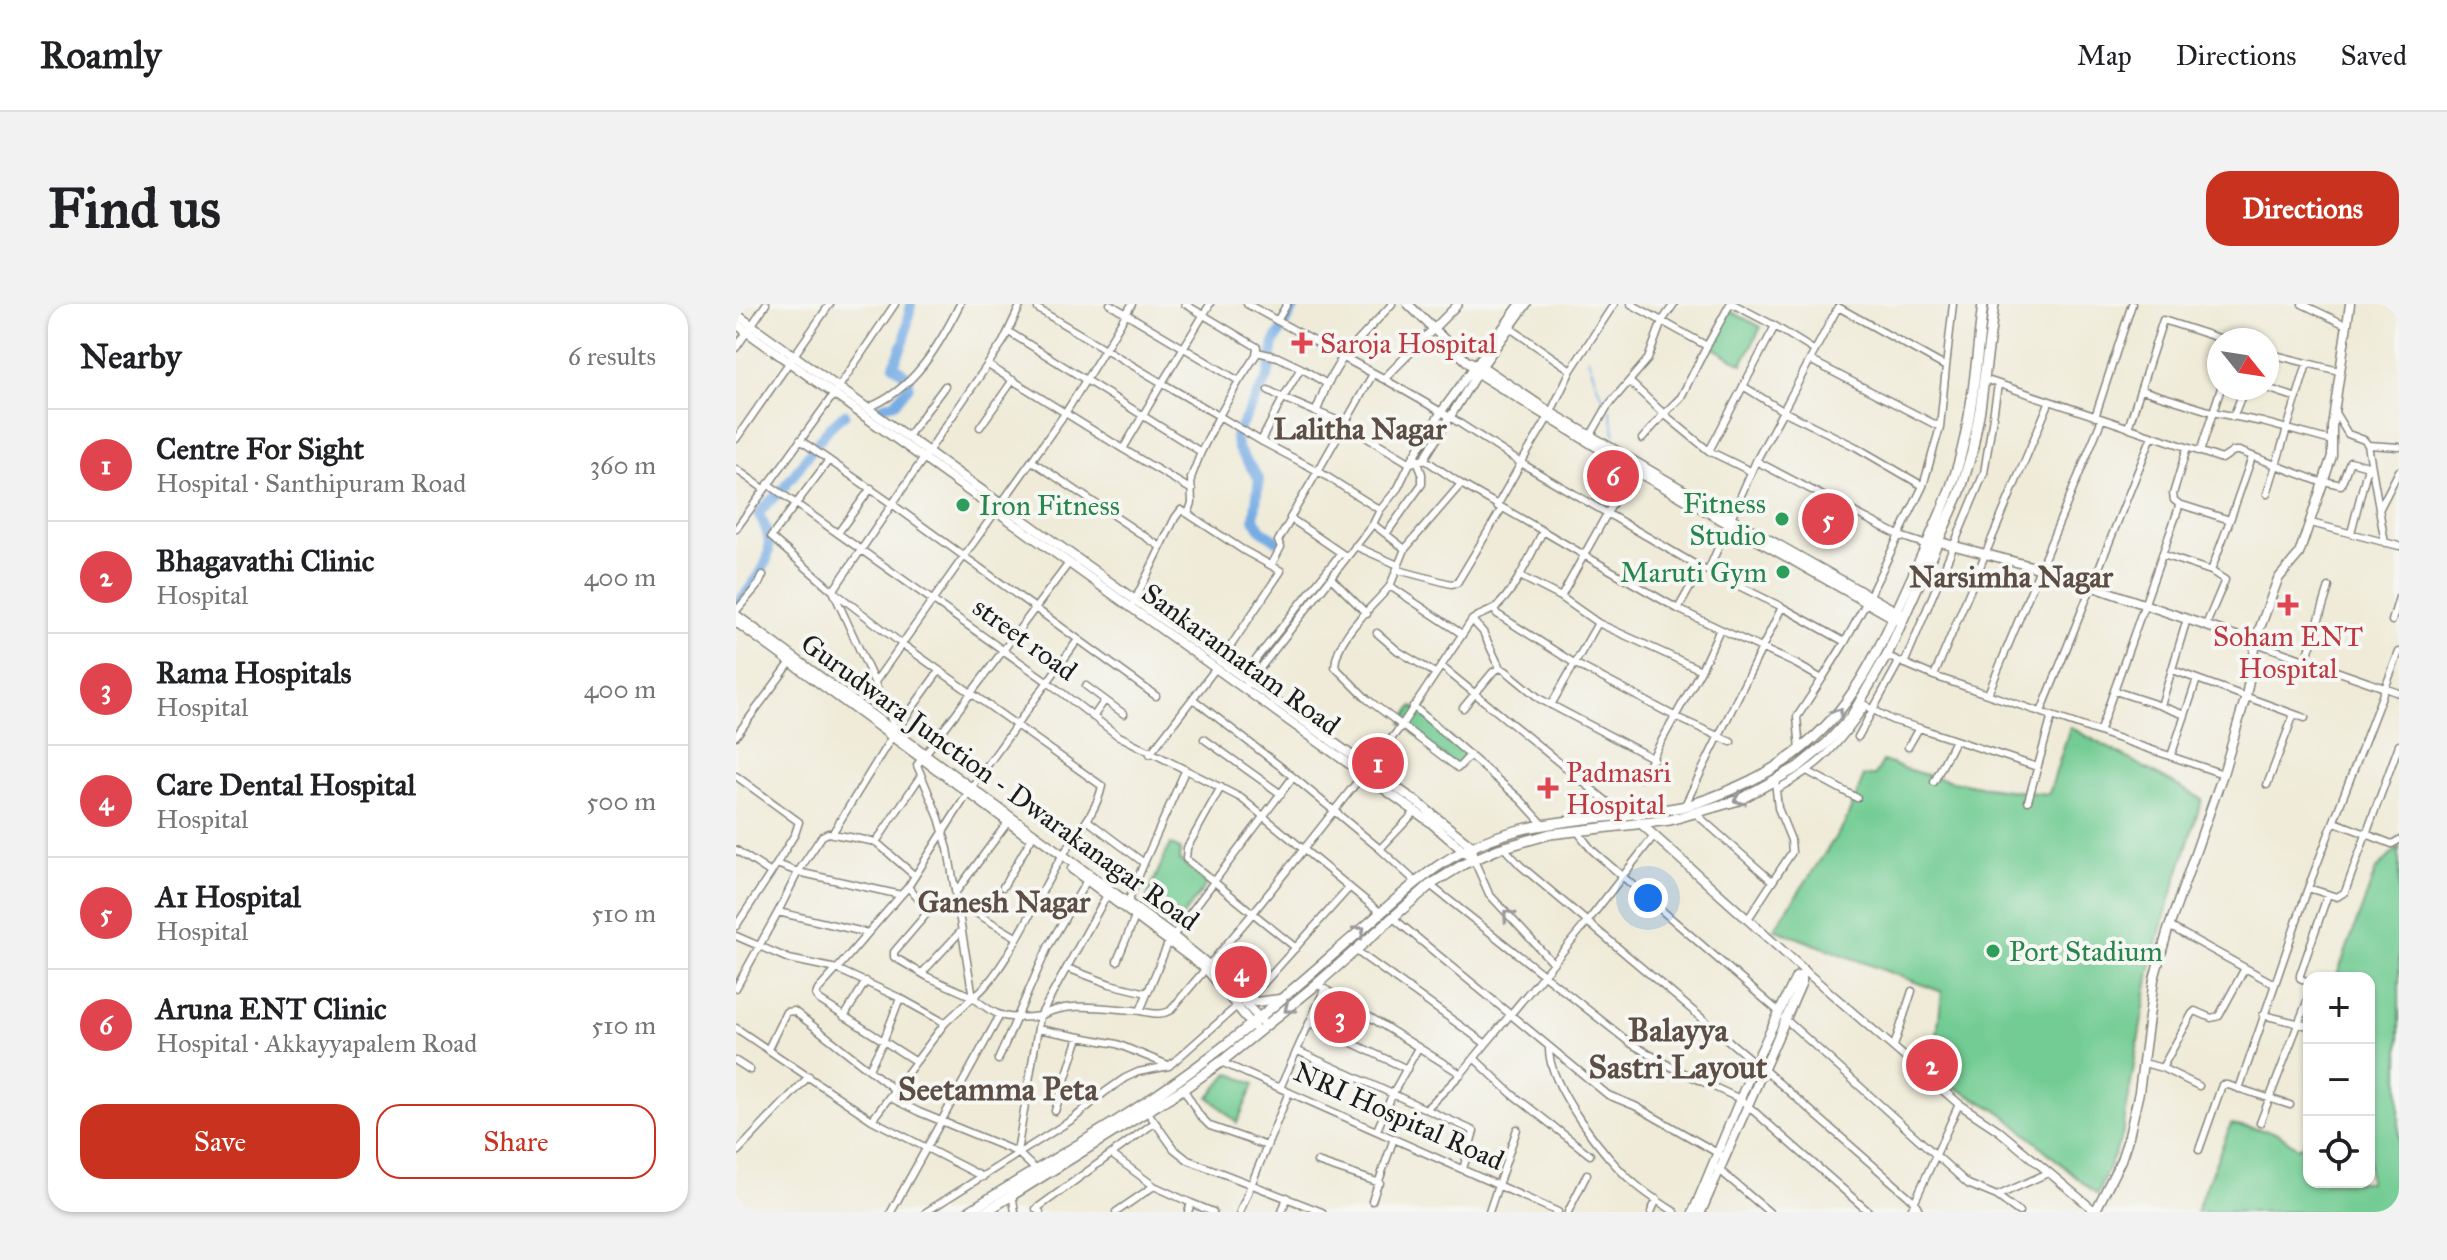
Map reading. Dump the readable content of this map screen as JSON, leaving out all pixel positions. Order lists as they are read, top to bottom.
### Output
{
  "streets": {
    "main road": ["Sankaramatam Road", "Gurudwara Junction - Dwarakanagar Road"],
    "street": ["street road", "NRI Hospital Road"]
  },
  "districts": [
    "Lalitha Nagar",
    "Narsimha Nagar",
    "Ganesh Nagar",
    "Balayya Sastri Layout",
    "Seetamma Peta"
  ],
  "places": {
    "health": ["Saroja Hospital", "Soham ENT Hospital", "Padmasri Hospital"],
    "other": [
      "Iron Fitness",
      "Fitness Studio",
      "Maruti Gym",
      "Port Stadium"
    ]
  },
  "north": "bottom right",
  "page": {
    "header": "Roamly",
    "nav": ["Map", "Directions", "Saved"],
    "buttons": [
      "Directions",
      ["Save", "Share"]
    ],
    "title": "Find us",
    "heading": ["Nearby", "6 results"],
    "list": [
      {
        "mark": "1",
        "name": "Centre For Sight",
        "note": "Hospital · Santhipuram Road",
        "value": "360 m"
      },
      {
        "mark": "2",
        "name": "Bhagavathi Clinic",
        "note": "Hospital",
        "value": "400 m"
      },
      {
        "mark": "3",
        "name": "Rama Hospitals",
        "note": "Hospital",
        "value": "400 m"
      },
      {
        "mark": "4",
        "name": "Care Dental Hospital",
        "note": "Hospital",
        "value": "500 m"
      },
      {
        "mark": "5",
        "name": "A1 Hospital",
        "note": "Hospital",
        "value": "510 m"
      },
      {
        "mark": "6",
        "name": "Aruna ENT Clinic",
        "note": "Hospital · Akkayyapalem Road",
        "value": "510 m"
      }
    ],
    "pins": [
      "6",
      "5",
      "1",
      "4",
      "3",
      "2"
    ],
    "map_buttons": ["+", "−"]
  }
}
